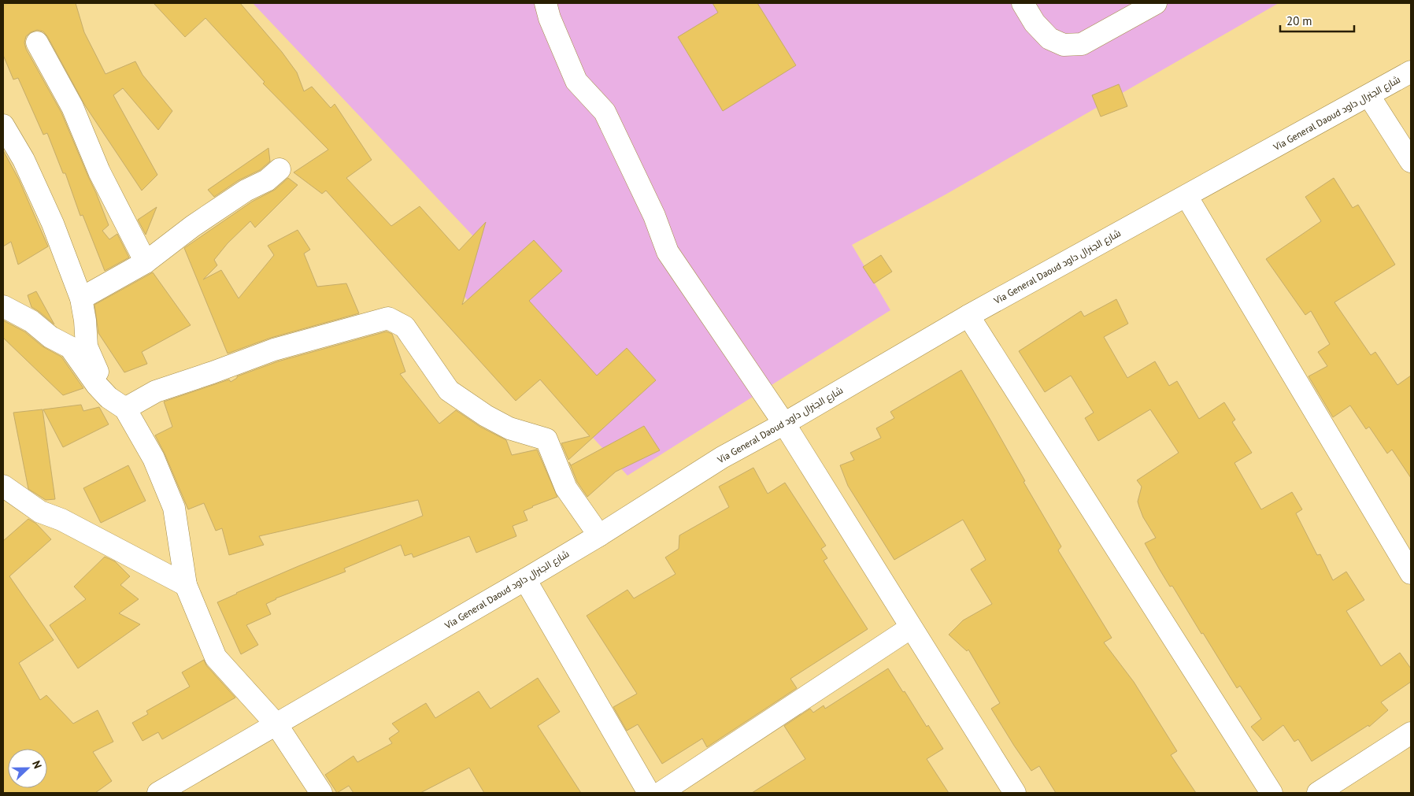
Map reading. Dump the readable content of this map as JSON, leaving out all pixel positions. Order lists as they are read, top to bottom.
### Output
{
  "streets": {
    "street": ["Via General Daoud شارع الجنرال داود"]
  },
  "scale_bar": "20 m",
  "north": "right"
}
